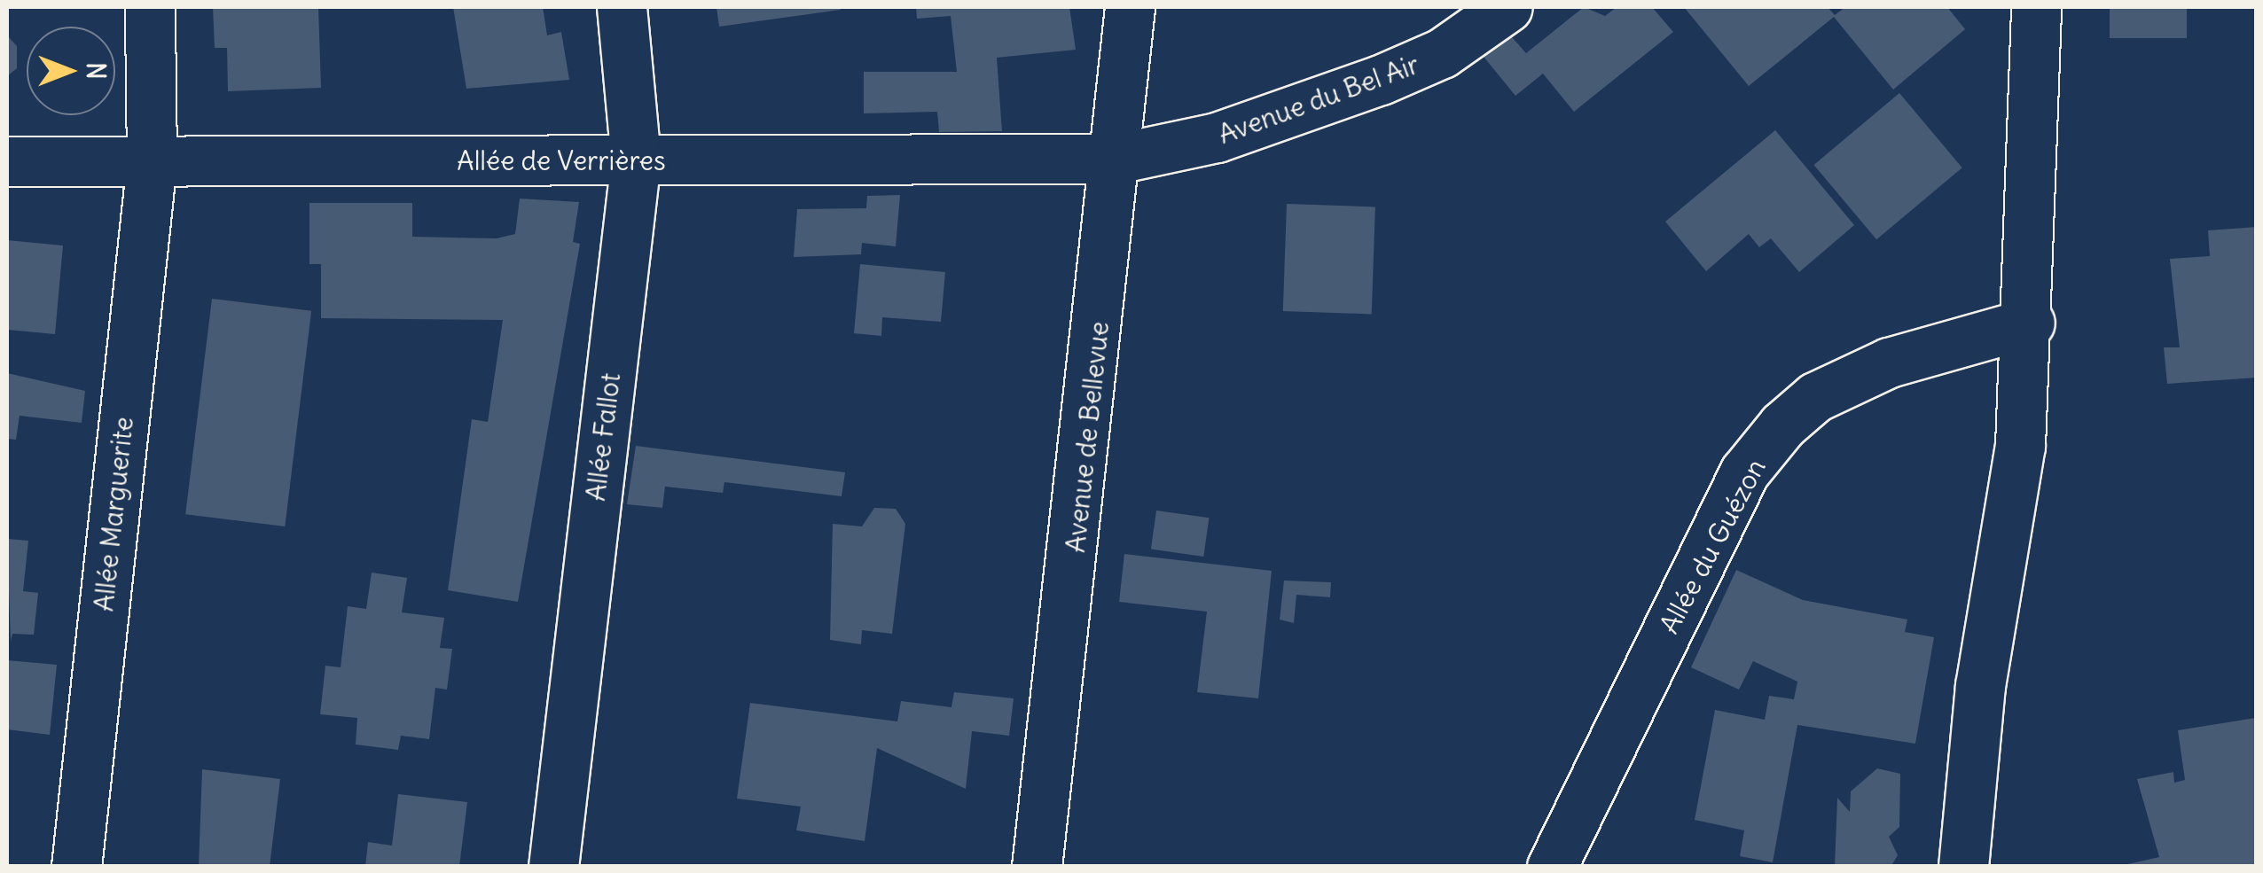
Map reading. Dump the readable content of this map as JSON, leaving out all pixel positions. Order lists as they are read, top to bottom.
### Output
{
  "streets": {
    "street": [
      "Avenue du Bel Air",
      "Allée de Verrières",
      "Allée Fallot",
      "Avenue de Bellevue",
      "Allée Marguerite",
      "Allée du Guézon"
    ]
  },
  "crossings": [
    ["Avenue du Bel Air", "Allée de Verrières"],
    ["Avenue du Bel Air", "Avenue de Bellevue"],
    ["Allée de Verrières", "Allée Fallot"],
    ["Allée de Verrières", "Avenue de Bellevue"],
    ["Allée de Verrières", "Allée Marguerite"]
  ],
  "north": "right"
}
